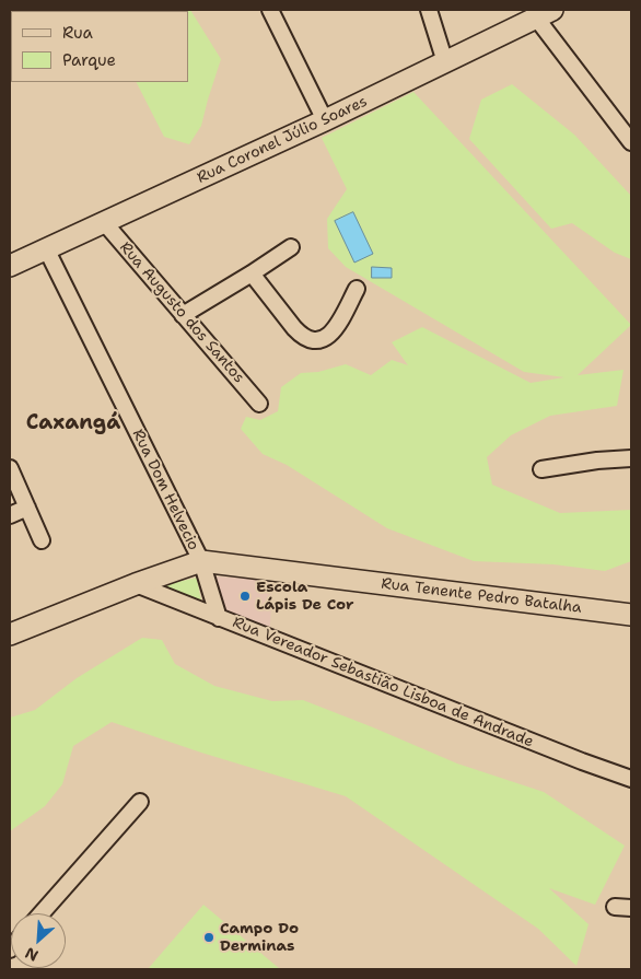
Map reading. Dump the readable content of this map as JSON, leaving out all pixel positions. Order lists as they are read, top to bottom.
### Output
{
  "streets": {
    "street": [
      "Rua Coronel Júlio Soares",
      "Rua Augusto dos Santos",
      "Rua Dom Helvecio",
      "Rua Tenente Pedro Batalha",
      "Rua Vereador Sebastião Lisboa de Andrade"
    ]
  },
  "crossings": [
    ["Rua Coronel Júlio Soares", "Rua Augusto dos Santos"],
    ["Rua Coronel Júlio Soares", "Rua Dom Helvecio"],
    ["Rua Dom Helvecio", "Rua Tenente Pedro Batalha"],
    ["Rua Dom Helvecio", "Rua Vereador Sebastião Lisboa de Andrade"]
  ],
  "districts": ["Caxangá"],
  "places": ["Escola Lápis De Cor", "Campo Do Derminas"],
  "legend": ["Rua", "Parque"],
  "north": "bottom left"
}
